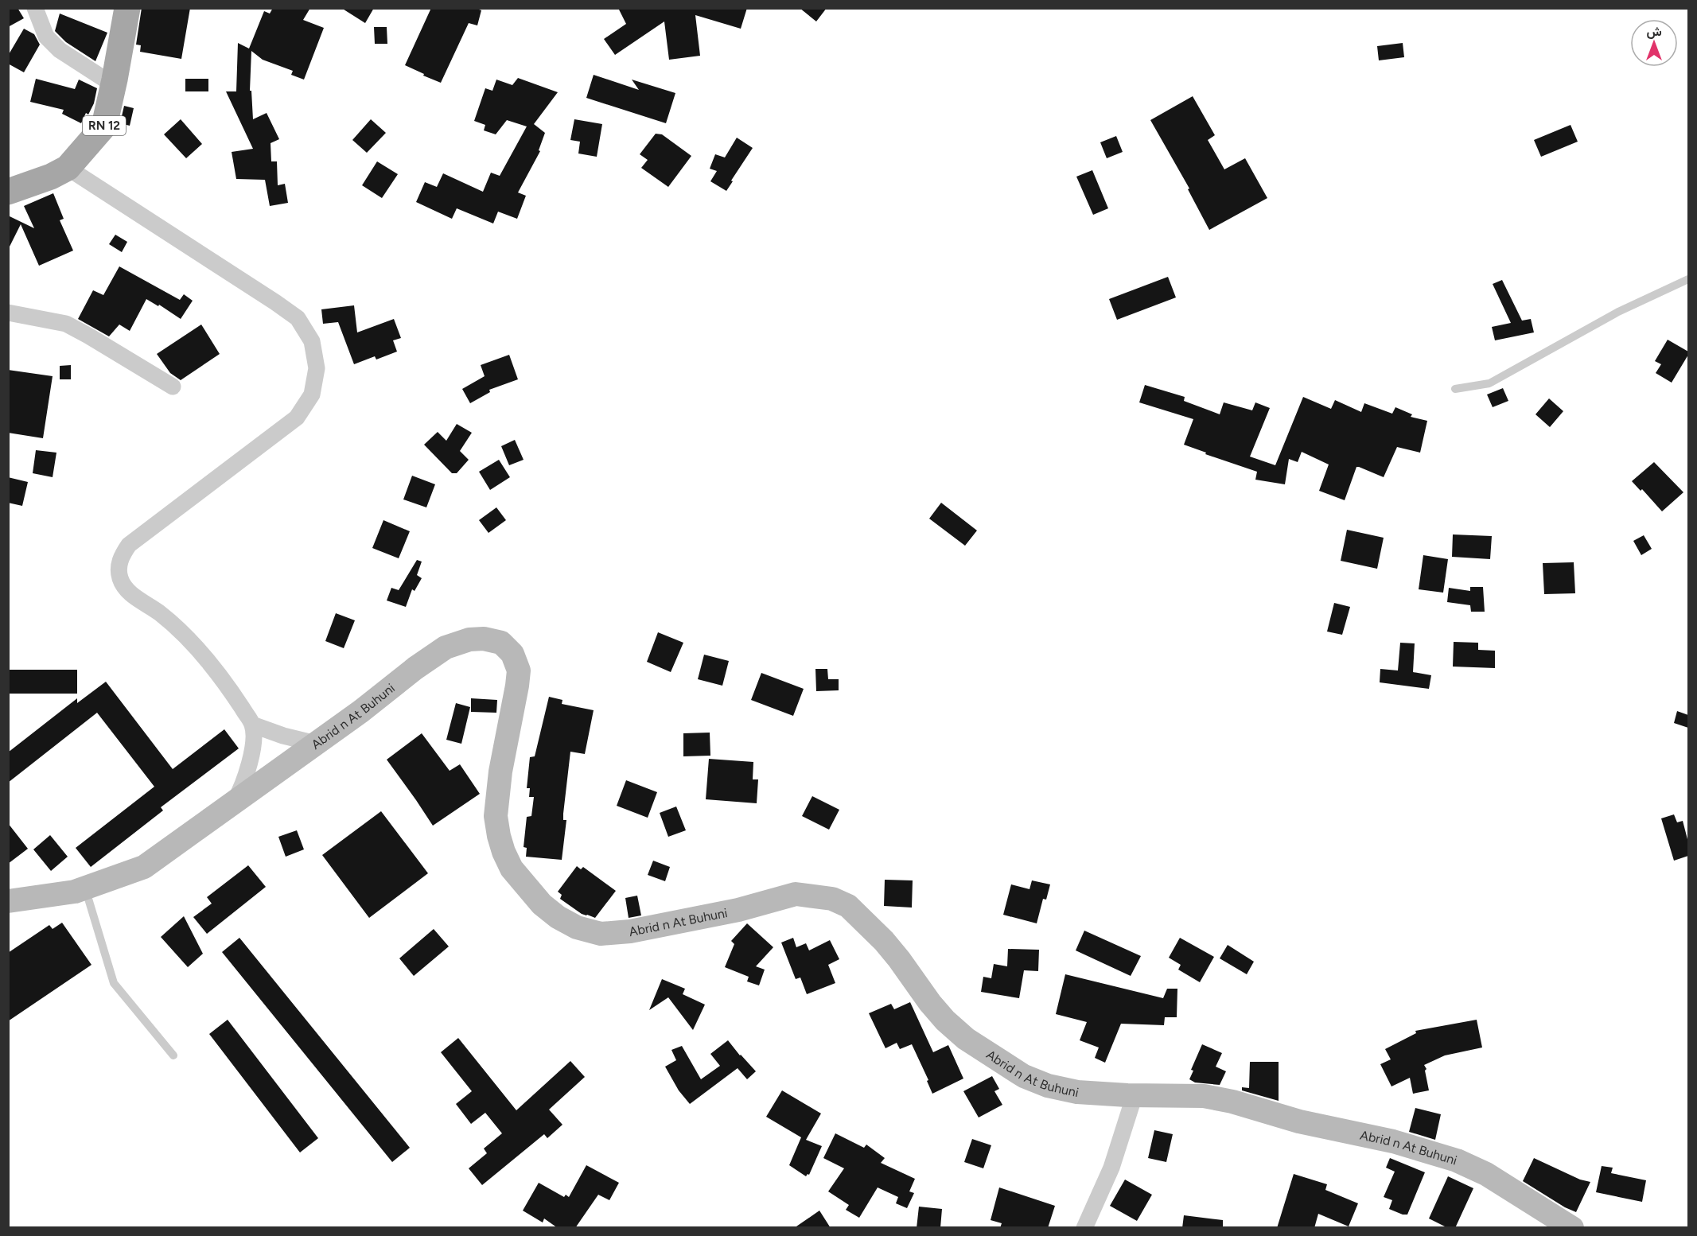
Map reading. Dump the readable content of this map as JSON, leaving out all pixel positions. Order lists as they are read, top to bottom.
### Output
{
  "streets": {
    "main road": ["RN 12"],
    "street": ["Abrid n At Buhuni"]
  },
  "north": "top"
}
